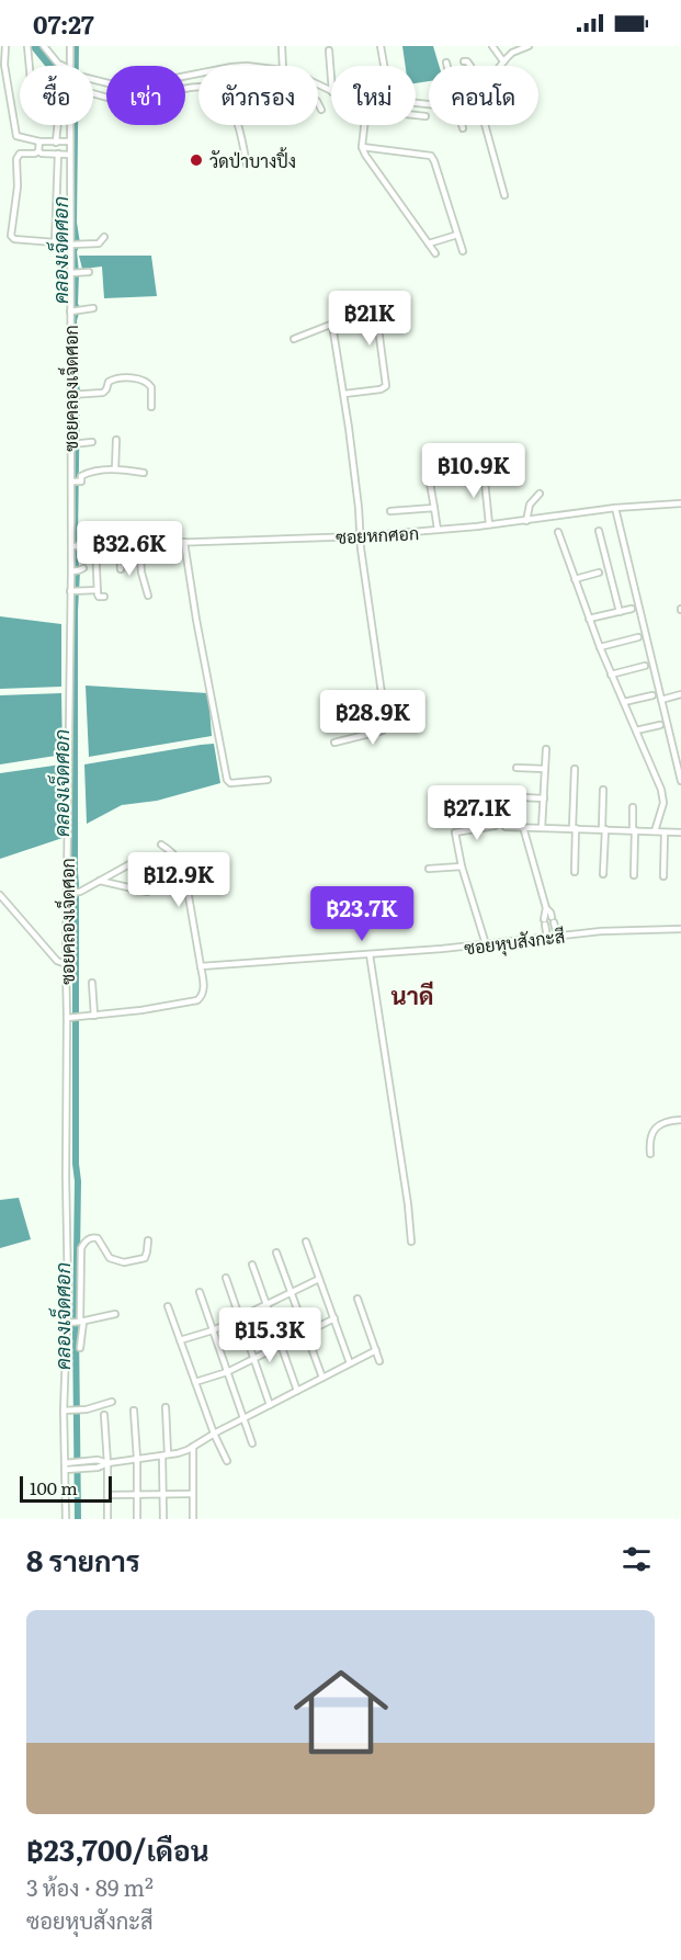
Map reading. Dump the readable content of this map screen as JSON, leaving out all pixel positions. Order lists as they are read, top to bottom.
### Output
{
  "streets": {
    "street": ["ซอยคลองเจ็ดศอก", "ซอยหกศอก", "ซอยหุบสังกะสี"]
  },
  "crossings": [
    ["ซอยคลองเจ็ดศอก", "ซอยหกศอก"]
  ],
  "districts": ["นาดี"],
  "water": ["คลองเจ็ดศอก"],
  "places": ["วัดป่าบางปิ้ง"],
  "scale_bar": "100 m",
  "page": {
    "status": "07:27",
    "chip": [
      "ซื้อ",
      "เช่า",
      "ตัวกรอง",
      "ใหม่",
      "คอนโด"
    ],
    "price": [
      "฿21K",
      "฿10.9K",
      "฿32.6K",
      "฿28.9K",
      "฿27.1K",
      "฿12.9K",
      "฿23.7K",
      "฿15.3K"
    ],
    "scale": "100 m",
    "heading": "8 รายการ",
    "list": [
      {
        "name": "฿23,700/เดือน",
        "note": "3 ห้อง · 89 m² · ซอยหุบสังกะสี"
      }
    ]
  }
}
